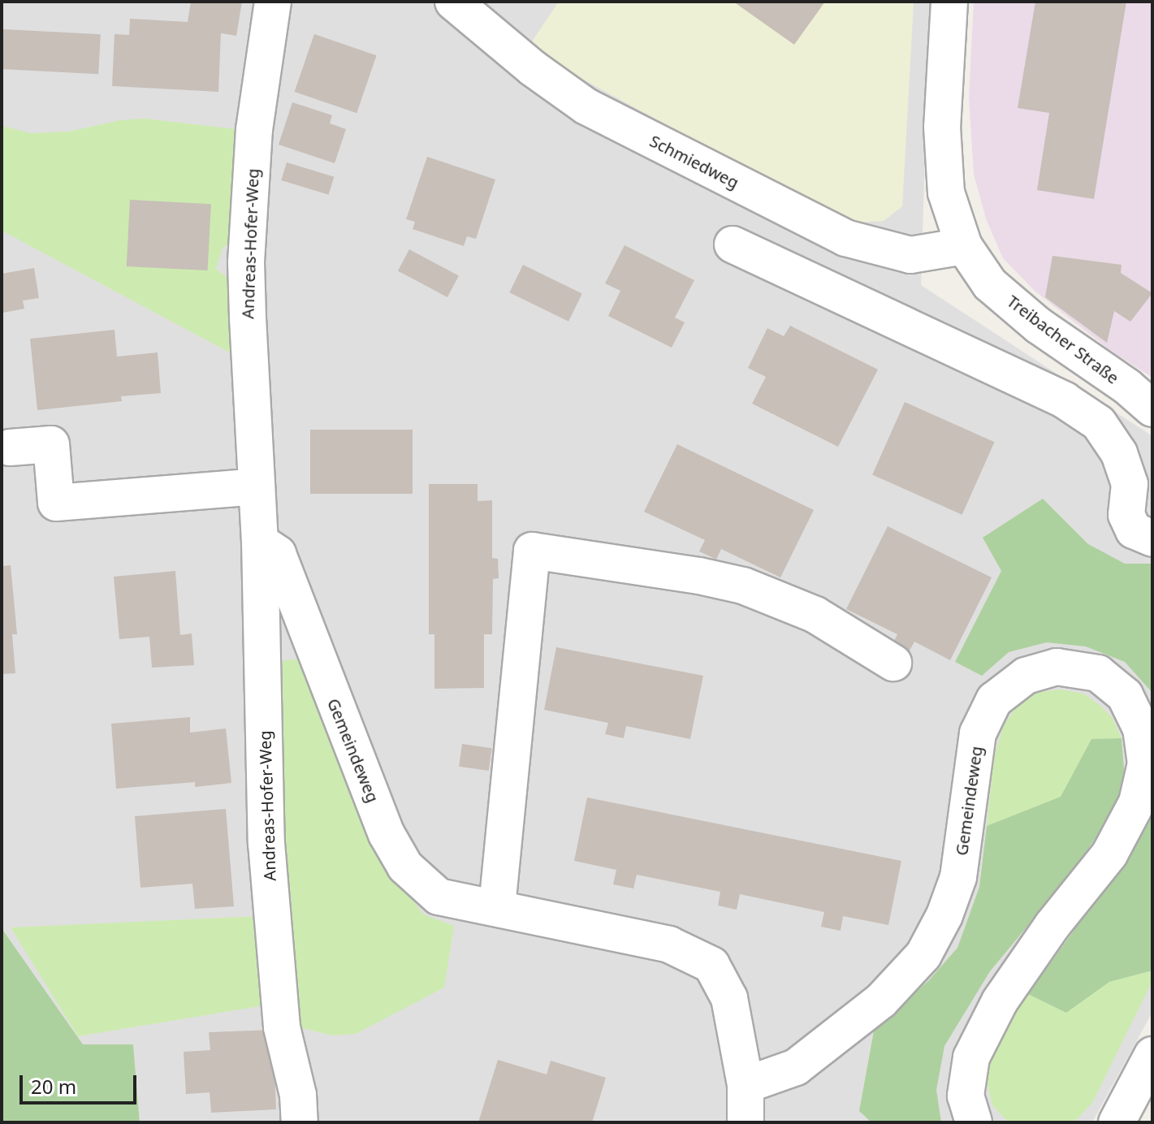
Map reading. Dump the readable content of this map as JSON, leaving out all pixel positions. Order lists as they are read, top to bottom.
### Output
{
  "streets": {
    "street": [
      "Schmiedweg",
      "Andreas-Hofer-Weg",
      "Treibacher Straße",
      "Gemeindeweg"
    ]
  },
  "crossings": [
    ["Schmiedweg", "Treibacher Straße"],
    ["Andreas-Hofer-Weg", "Gemeindeweg"]
  ],
  "scale_bar": "20 m"
}
